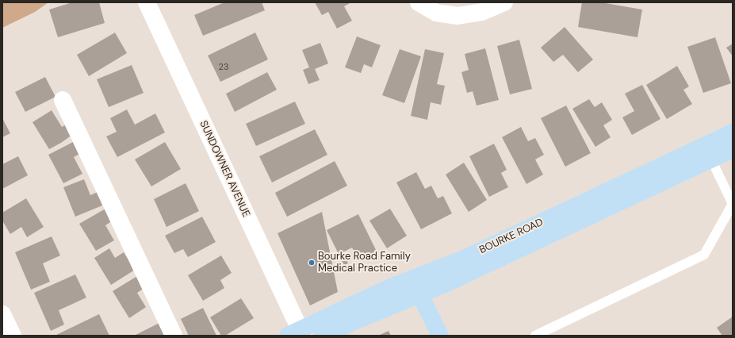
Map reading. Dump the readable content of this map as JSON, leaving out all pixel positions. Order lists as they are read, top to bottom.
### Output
{
  "streets": {
    "main road": ["BOURKE ROAD"],
    "street": ["SUNDOWNER AVENUE"]
  },
  "crossings": [
    ["SUNDOWNER AVENUE", "BOURKE ROAD"]
  ],
  "places": ["Bourke Road Family Medical Practice"],
  "house_numbers": ["23"]
}
